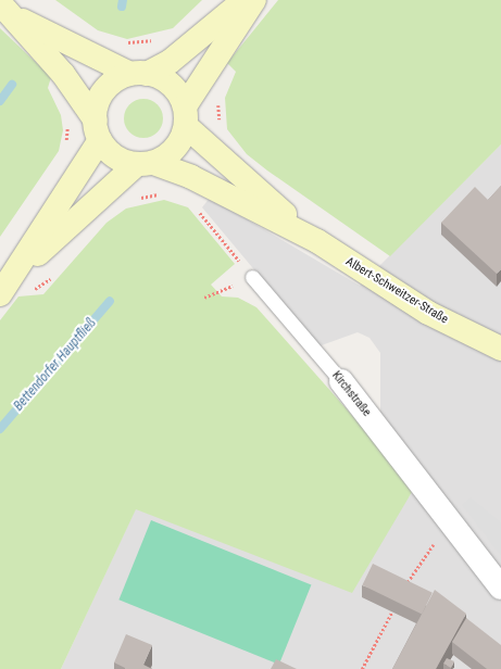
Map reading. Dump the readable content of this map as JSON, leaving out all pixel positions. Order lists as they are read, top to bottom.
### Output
{
  "streets": {
    "main road": ["Albert-Schweitzer-Straße"],
    "street": ["Kirchstraße"]
  },
  "water": ["Bettendorfer Hauptfließ"]
}
